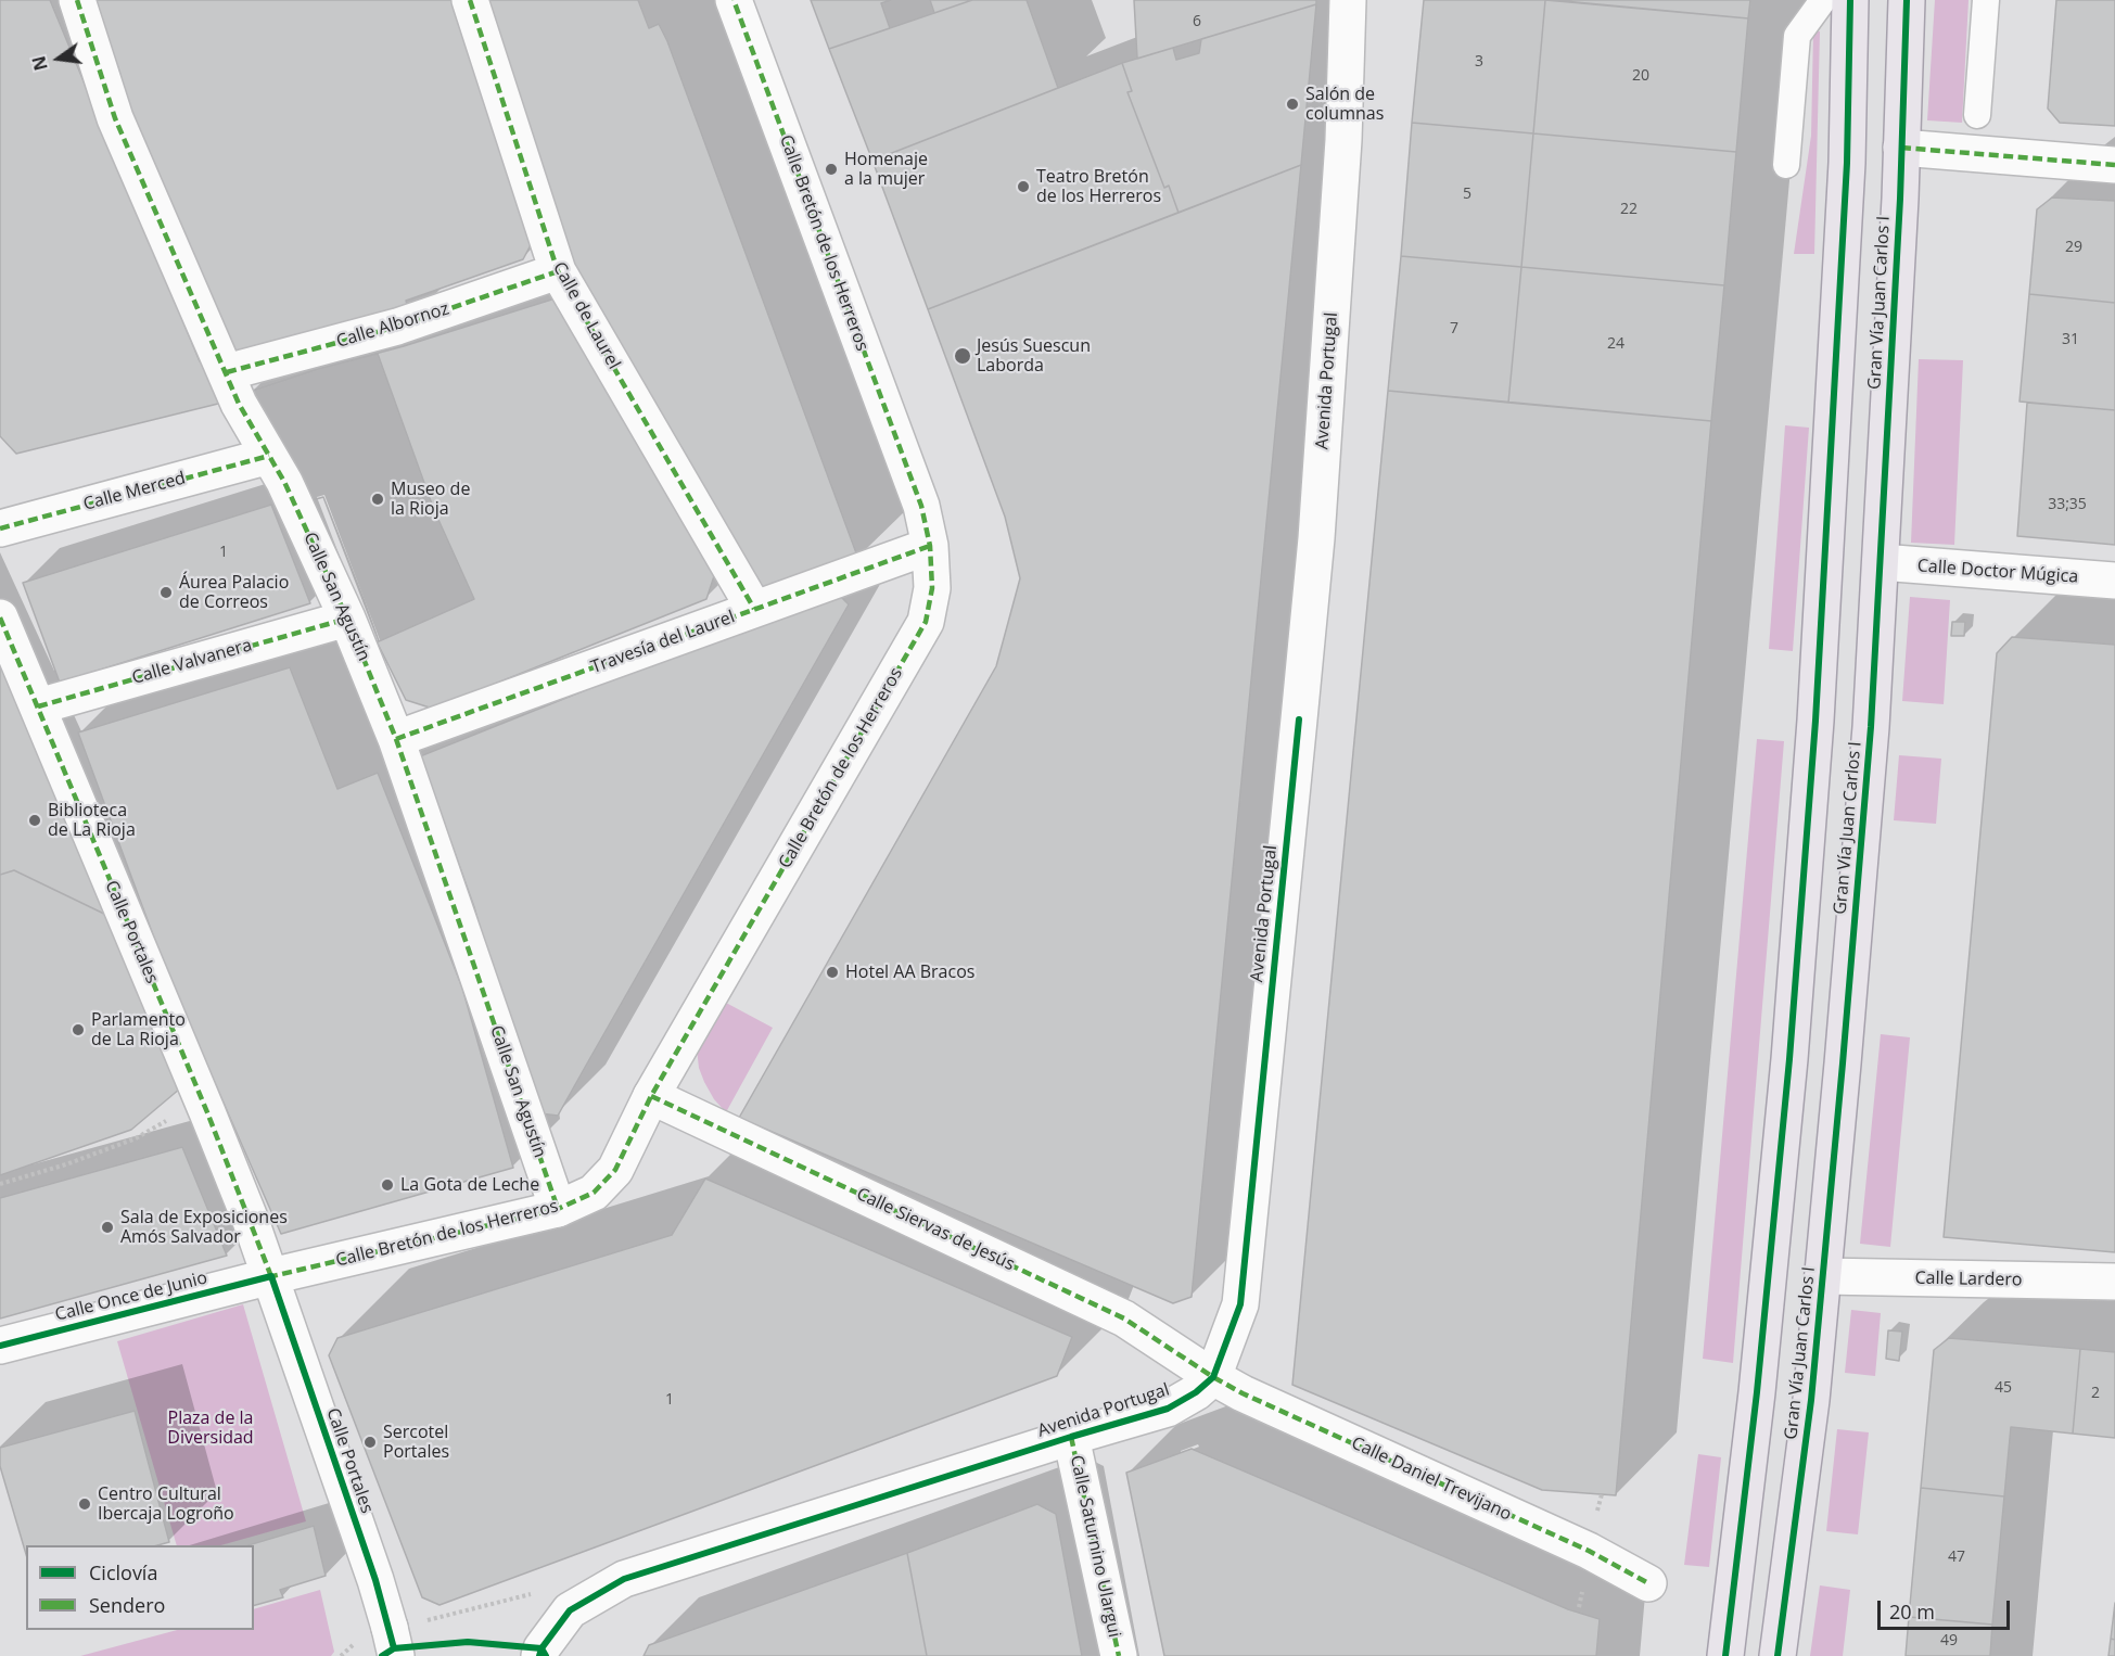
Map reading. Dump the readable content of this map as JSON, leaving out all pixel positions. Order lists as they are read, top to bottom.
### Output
{
  "streets": {
    "main road": ["Gran Vía Juan Carlos I"],
    "street": [
      "Calle Bretón de los Herreros",
      "Calle de Laurel",
      "Calle Albornoz",
      "Avenida Portugal",
      "Calle Merced",
      "Calle Doctor Múgica",
      "Calle San Agustín",
      "Travesía del Laurel",
      "Calle Valvanera",
      "Calle Portales",
      "Calle Siervas de Jesús",
      "Calle Lardero",
      "Calle Once de Junio",
      "Calle Daniel Trevijano",
      "Calle Saturnino Ulargui"
    ]
  },
  "crossings": [
    ["Calle Bretón de los Herreros", "Calle San Agustín"],
    ["Calle Bretón de los Herreros", "Travesía del Laurel"],
    ["Calle Bretón de los Herreros", "Calle Portales"],
    ["Calle Bretón de los Herreros", "Calle Siervas de Jesús"],
    ["Calle Bretón de los Herreros", "Calle Once de Junio"],
    ["Gran Vía Juan Carlos I", "Calle Doctor Múgica"],
    ["Gran Vía Juan Carlos I", "Calle Lardero"],
    ["Calle de Laurel", "Calle Albornoz"],
    ["Calle de Laurel", "Travesía del Laurel"],
    ["Calle Albornoz", "Calle San Agustín"],
    ["Avenida Portugal", "Calle Siervas de Jesús"],
    ["Avenida Portugal", "Calle Daniel Trevijano"],
    ["Avenida Portugal", "Calle Saturnino Ulargui"],
    ["Calle Merced", "Calle San Agustín"],
    ["Calle San Agustín", "Travesía del Laurel"],
    ["Calle San Agustín", "Calle Valvanera"],
    ["Calle Valvanera", "Calle Portales"],
    ["Calle Portales", "Calle Once de Junio"],
    ["Calle Siervas de Jesús", "Calle Daniel Trevijano"]
  ],
  "parks": ["Plaza de la Diversidad"],
  "places": [
    "Salón de columnas",
    "Homenaje a la mujer",
    "Teatro Bretón de los Herreros",
    "Jesús Suescun Laborda",
    "Museo de la Rioja",
    "Áurea Palacio de Correos",
    "Biblioteca de La Rioja",
    "Hotel AA Bracos",
    "Parlamento de La Rioja",
    "La Gota de Leche",
    "Sala de Exposiciones Amós Salvador",
    "Sercotel Portales",
    "Centro Cultural Ibercaja Logroño"
  ],
  "house_numbers": [
    "6",
    "3",
    "20",
    "5",
    "22",
    "29",
    "7",
    "31",
    "24",
    "33;35",
    "1",
    "45",
    "2",
    "1",
    "47",
    "49"
  ],
  "legend": ["Ciclovía", "Sendero"],
  "scale_bar": "20 m",
  "north": "left"
}
